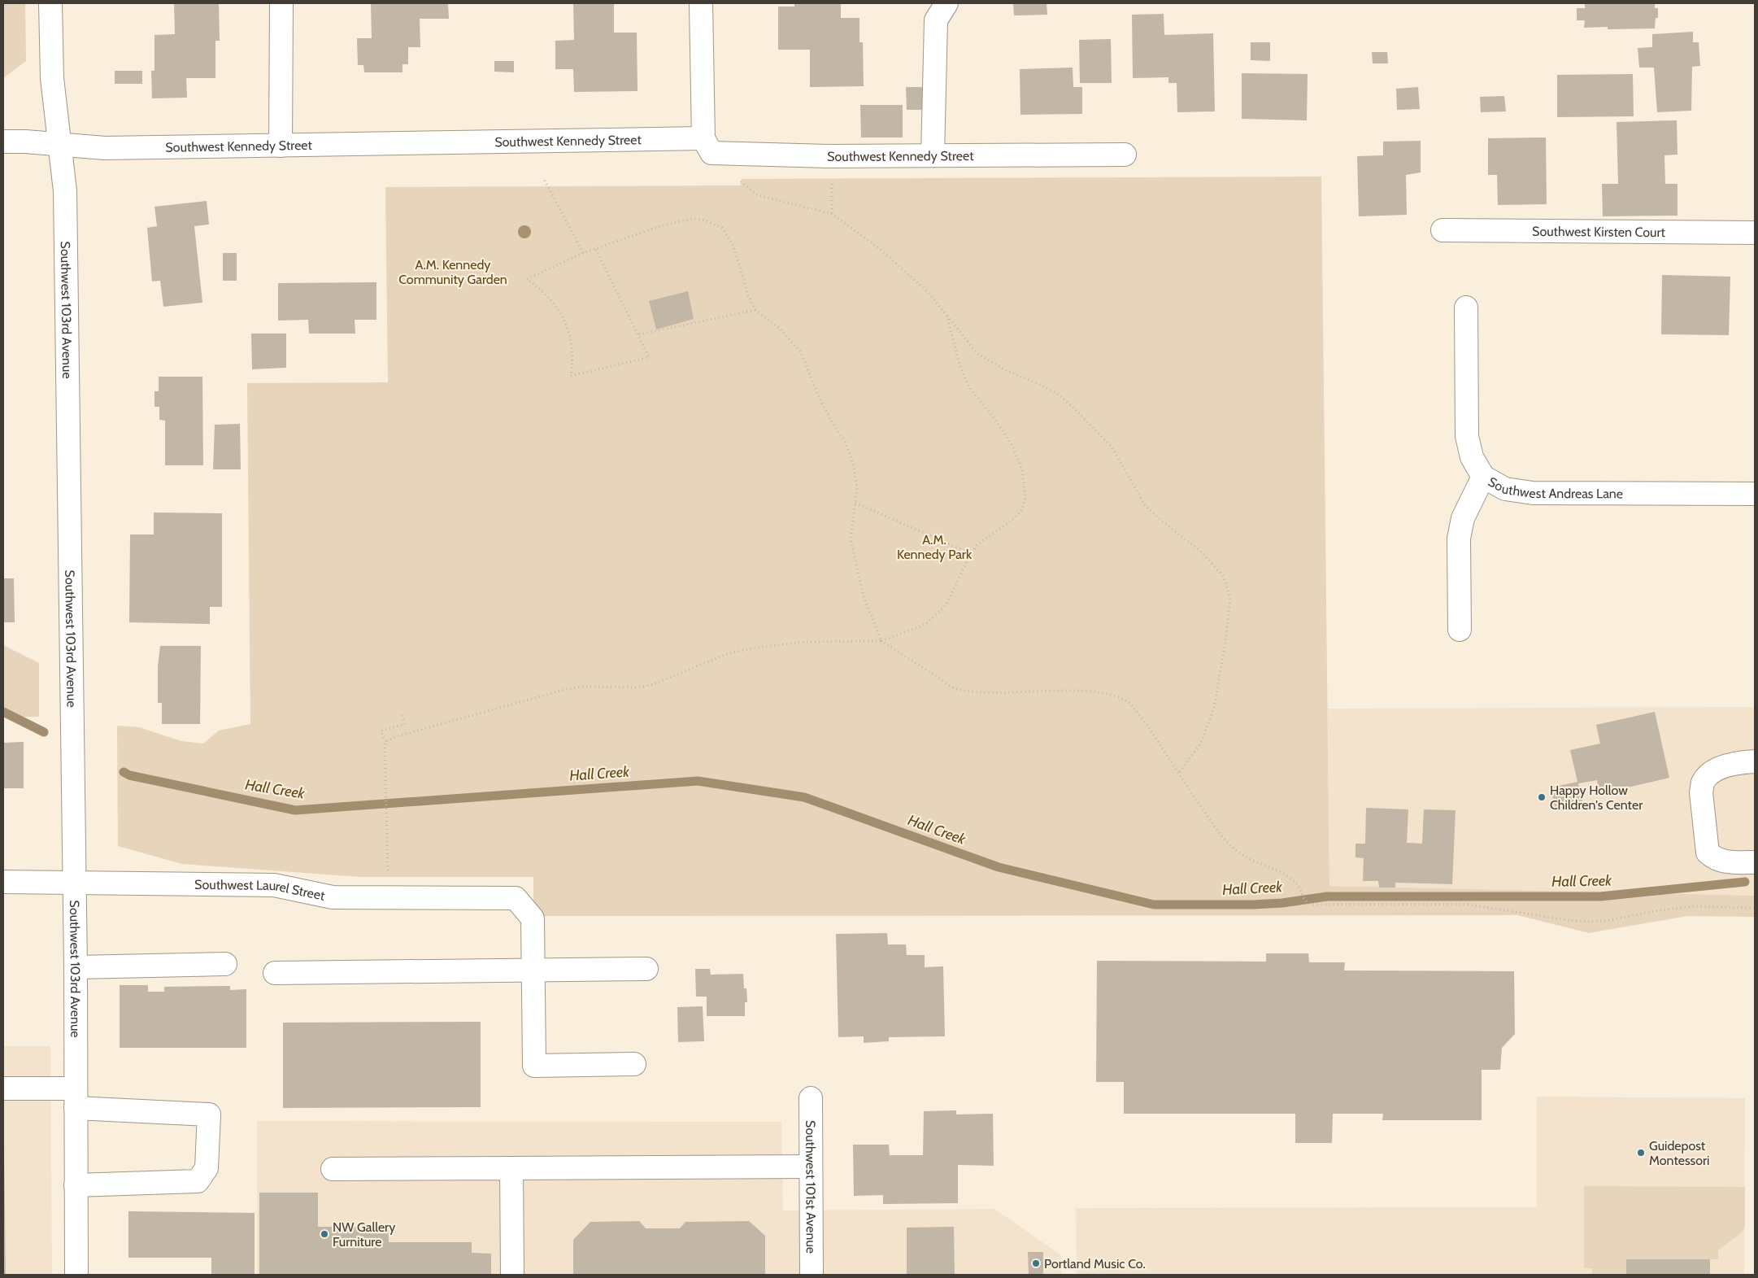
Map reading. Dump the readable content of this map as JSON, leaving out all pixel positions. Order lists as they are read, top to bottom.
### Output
{
  "streets": {
    "street": [
      "Southwest Kennedy Street",
      "Southwest Kirsten Court",
      "Southwest 103rd Avenue",
      "Southwest Andreas Lane",
      "Southwest Laurel Street",
      "Southwest 101st Avenue"
    ]
  },
  "crossings": [
    ["Southwest Kennedy Street", "Southwest 103rd Avenue"],
    ["Southwest 103rd Avenue", "Southwest Laurel Street"]
  ],
  "water": ["Hall Creek"],
  "parks": ["A.M. Kennedy Community Garden", "A.M. Kennedy Park"],
  "places": [
    "Happy Hollow Children's Center",
    "Guidepost Montessori",
    "NW Gallery Furniture",
    "Portland Music Co."
  ]
}
